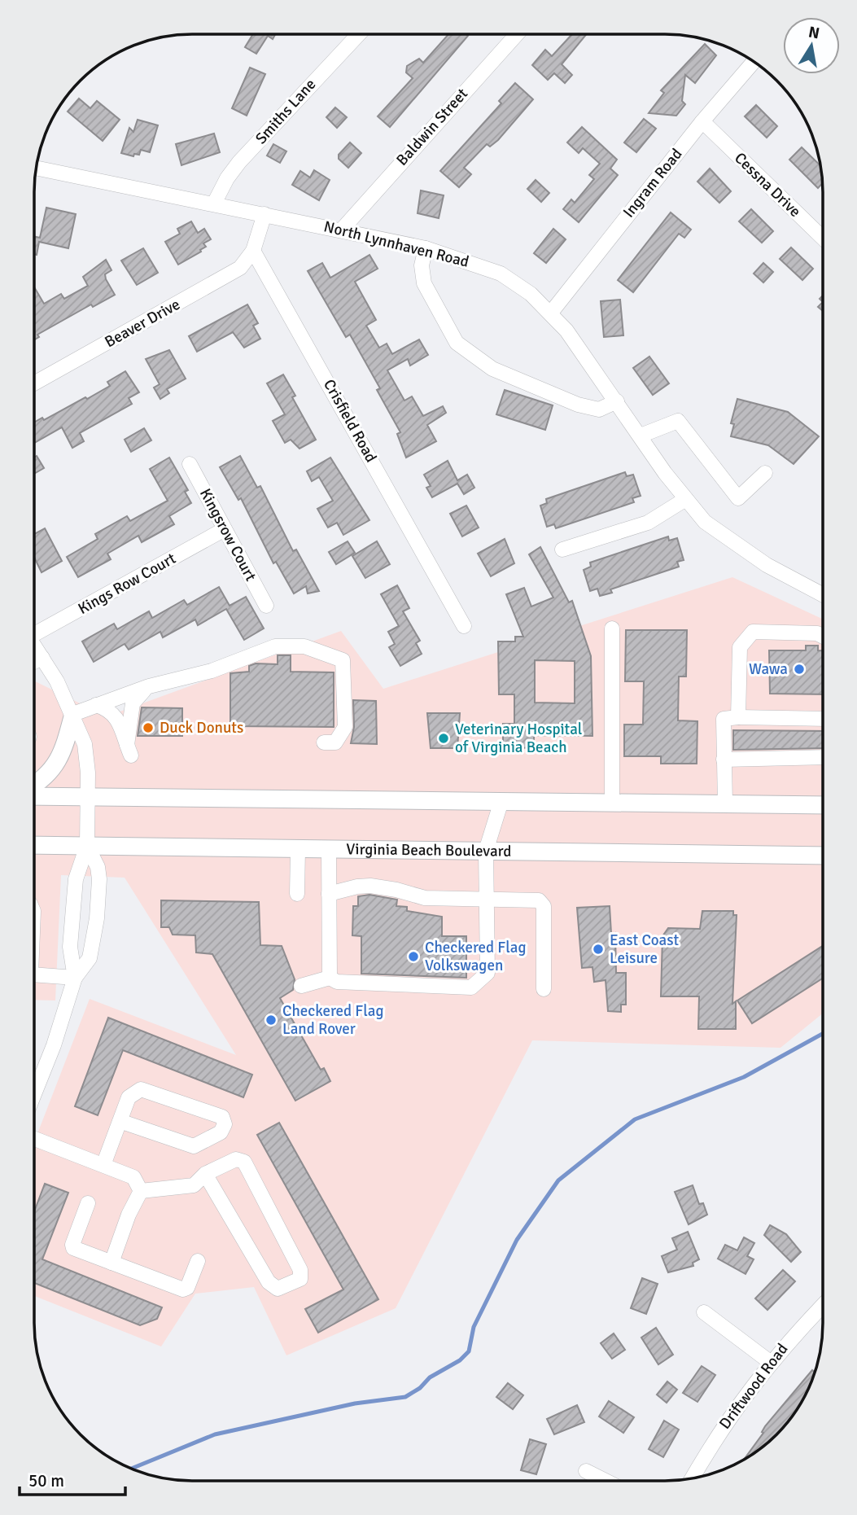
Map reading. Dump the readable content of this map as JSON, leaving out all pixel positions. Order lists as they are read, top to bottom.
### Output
{
  "streets": {
    "main road": ["Virginia Beach Boulevard"],
    "street": [
      "Smiths Lane",
      "Baldwin Street",
      "Ingram Road",
      "Cessna Drive",
      "North Lynnhaven Road",
      "Beaver Drive",
      "Crisfield Road",
      "Kingsrow Court",
      "Kings Row Court",
      "Driftwood Road"
    ]
  },
  "crossings": [
    ["Smiths Lane", "North Lynnhaven Road"],
    ["Baldwin Street", "North Lynnhaven Road"],
    ["Ingram Road", "Cessna Drive"],
    ["Ingram Road", "North Lynnhaven Road"],
    ["Beaver Drive", "Crisfield Road"],
    ["Kingsrow Court", "Kings Row Court"]
  ],
  "places": [
    "Wawa",
    "Duck Donuts",
    "Veterinary Hospital of Virginia Beach",
    "East Coast Leisure",
    "Checkered Flag Volkswagen",
    "Checkered Flag Land Rover"
  ],
  "scale_bar": "50 m",
  "north": "top"
}
